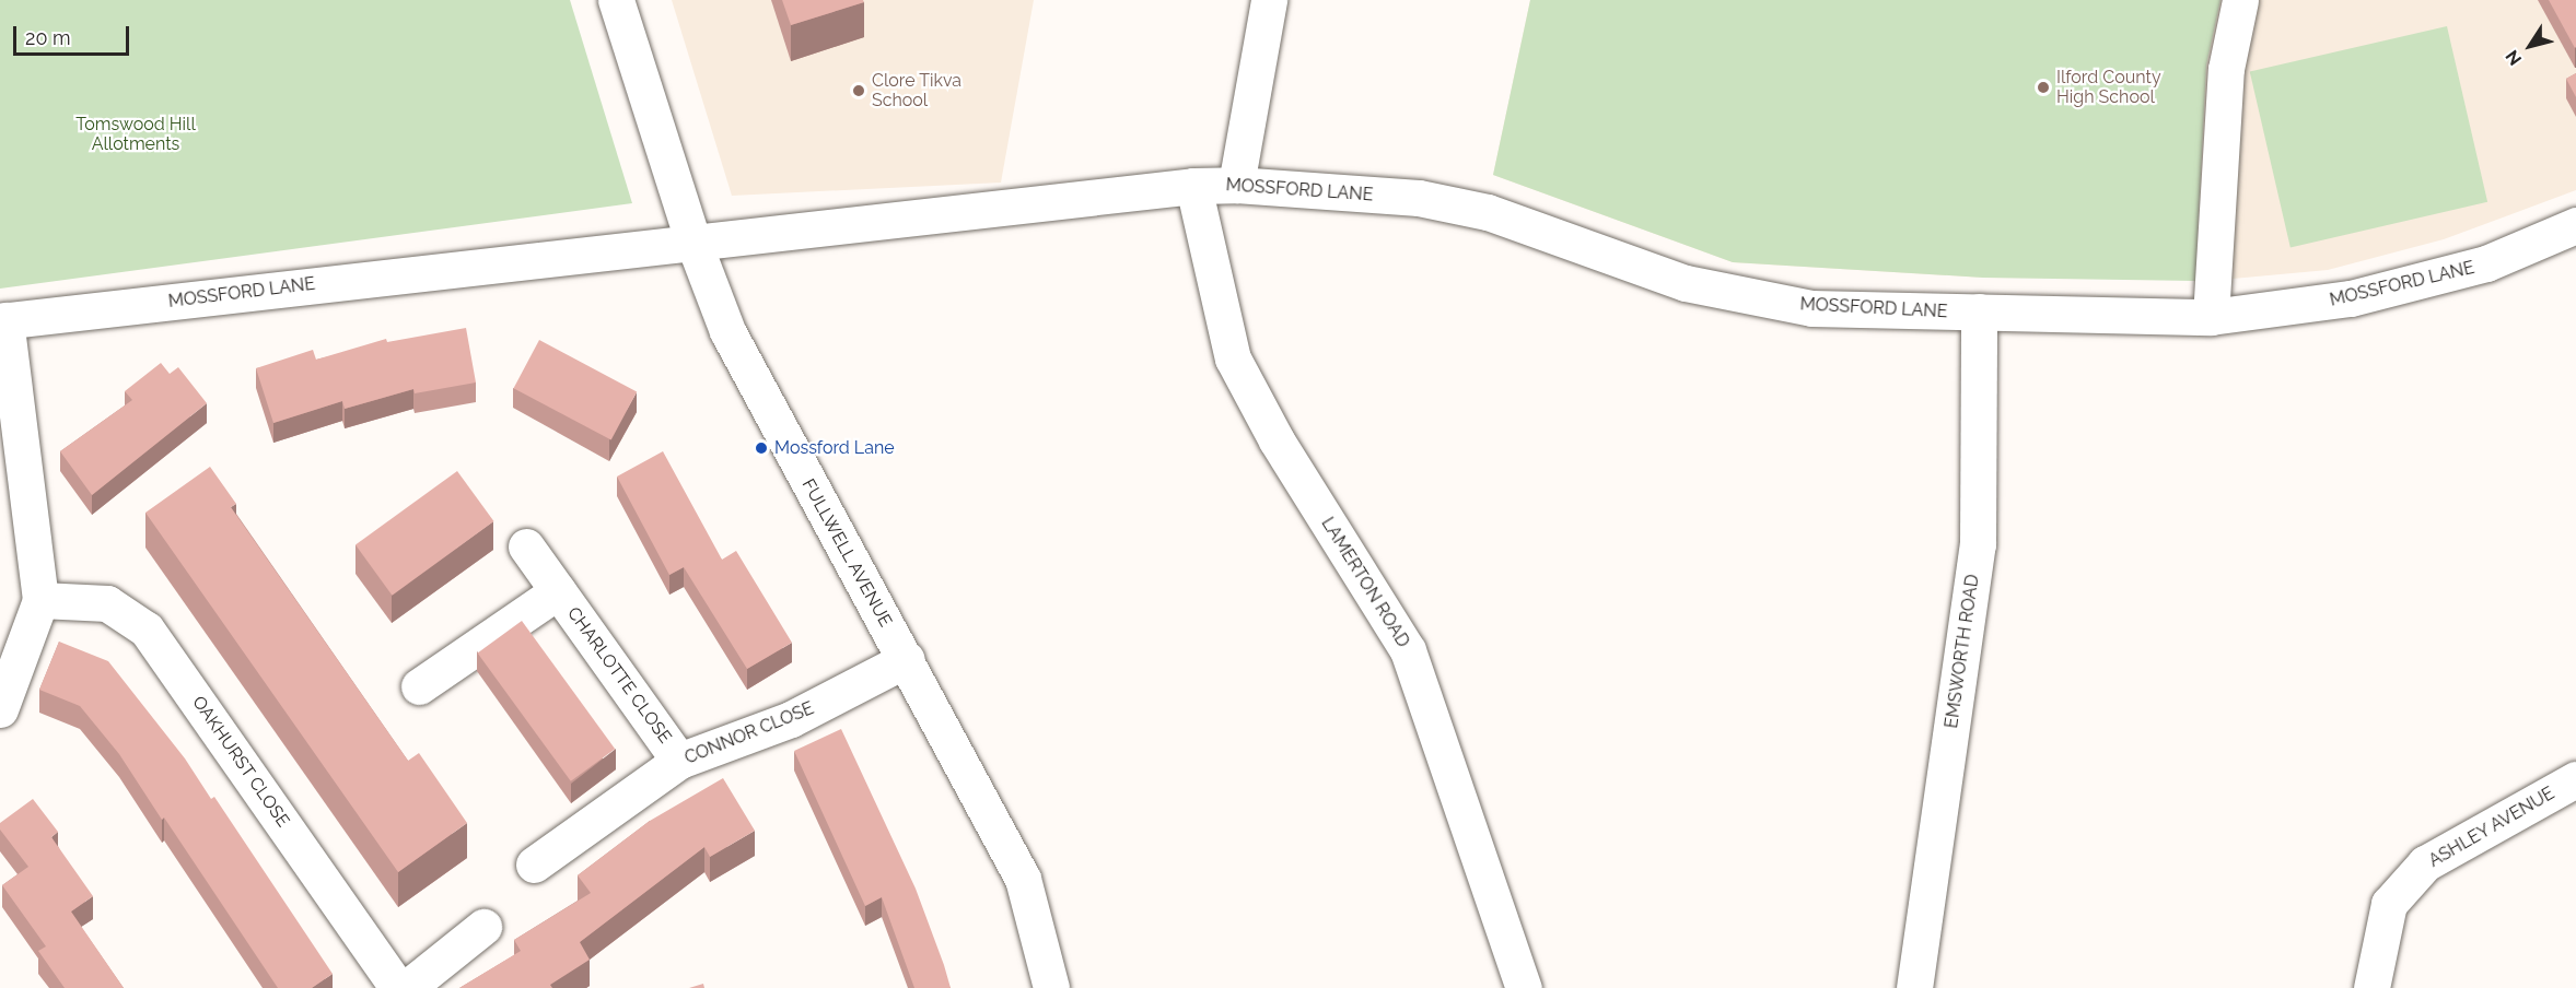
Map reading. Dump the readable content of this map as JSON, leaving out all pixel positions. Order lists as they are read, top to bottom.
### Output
{
  "streets": {
    "street": [
      "MOSSFORD LANE",
      "FULLWELL AVENUE",
      "LAMERTON ROAD",
      "EMSWORTH ROAD",
      "CHARLOTTE CLOSE",
      "CONNOR CLOSE",
      "OAKHURST CLOSE",
      "ASHLEY AVENUE"
    ]
  },
  "crossings": [
    ["MOSSFORD LANE", "FULLWELL AVENUE"],
    ["MOSSFORD LANE", "LAMERTON ROAD"],
    ["MOSSFORD LANE", "EMSWORTH ROAD"],
    ["FULLWELL AVENUE", "CONNOR CLOSE"],
    ["CHARLOTTE CLOSE", "CONNOR CLOSE"]
  ],
  "parks": ["Tomswood Hill Allotments"],
  "places": ["Ilford County High School", "Clore Tikva School", "Mossford Lane"],
  "scale_bar": "20 m",
  "north": "bottom left"
}
